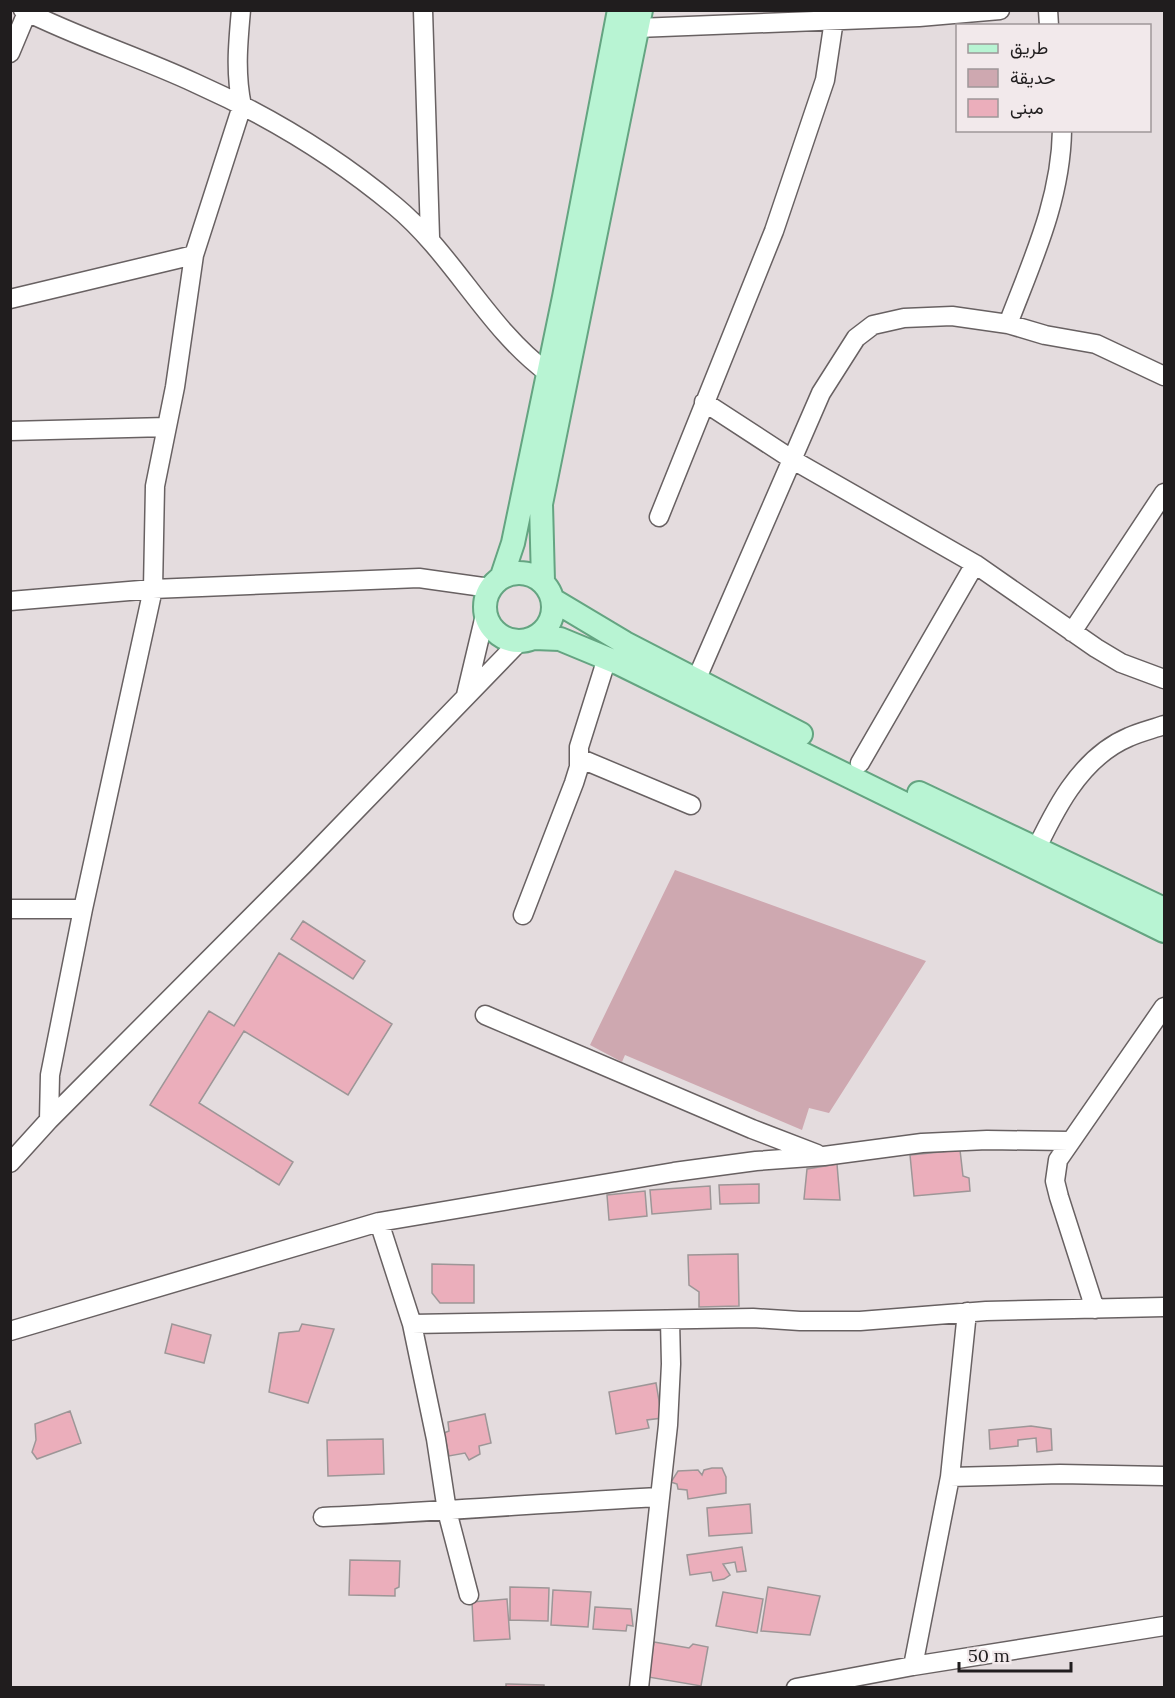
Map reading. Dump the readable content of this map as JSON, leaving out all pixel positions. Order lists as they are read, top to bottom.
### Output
{
  "legend": ["طريق", "حديقة", "مبنى"],
  "scale_bar": "50 m"
}
